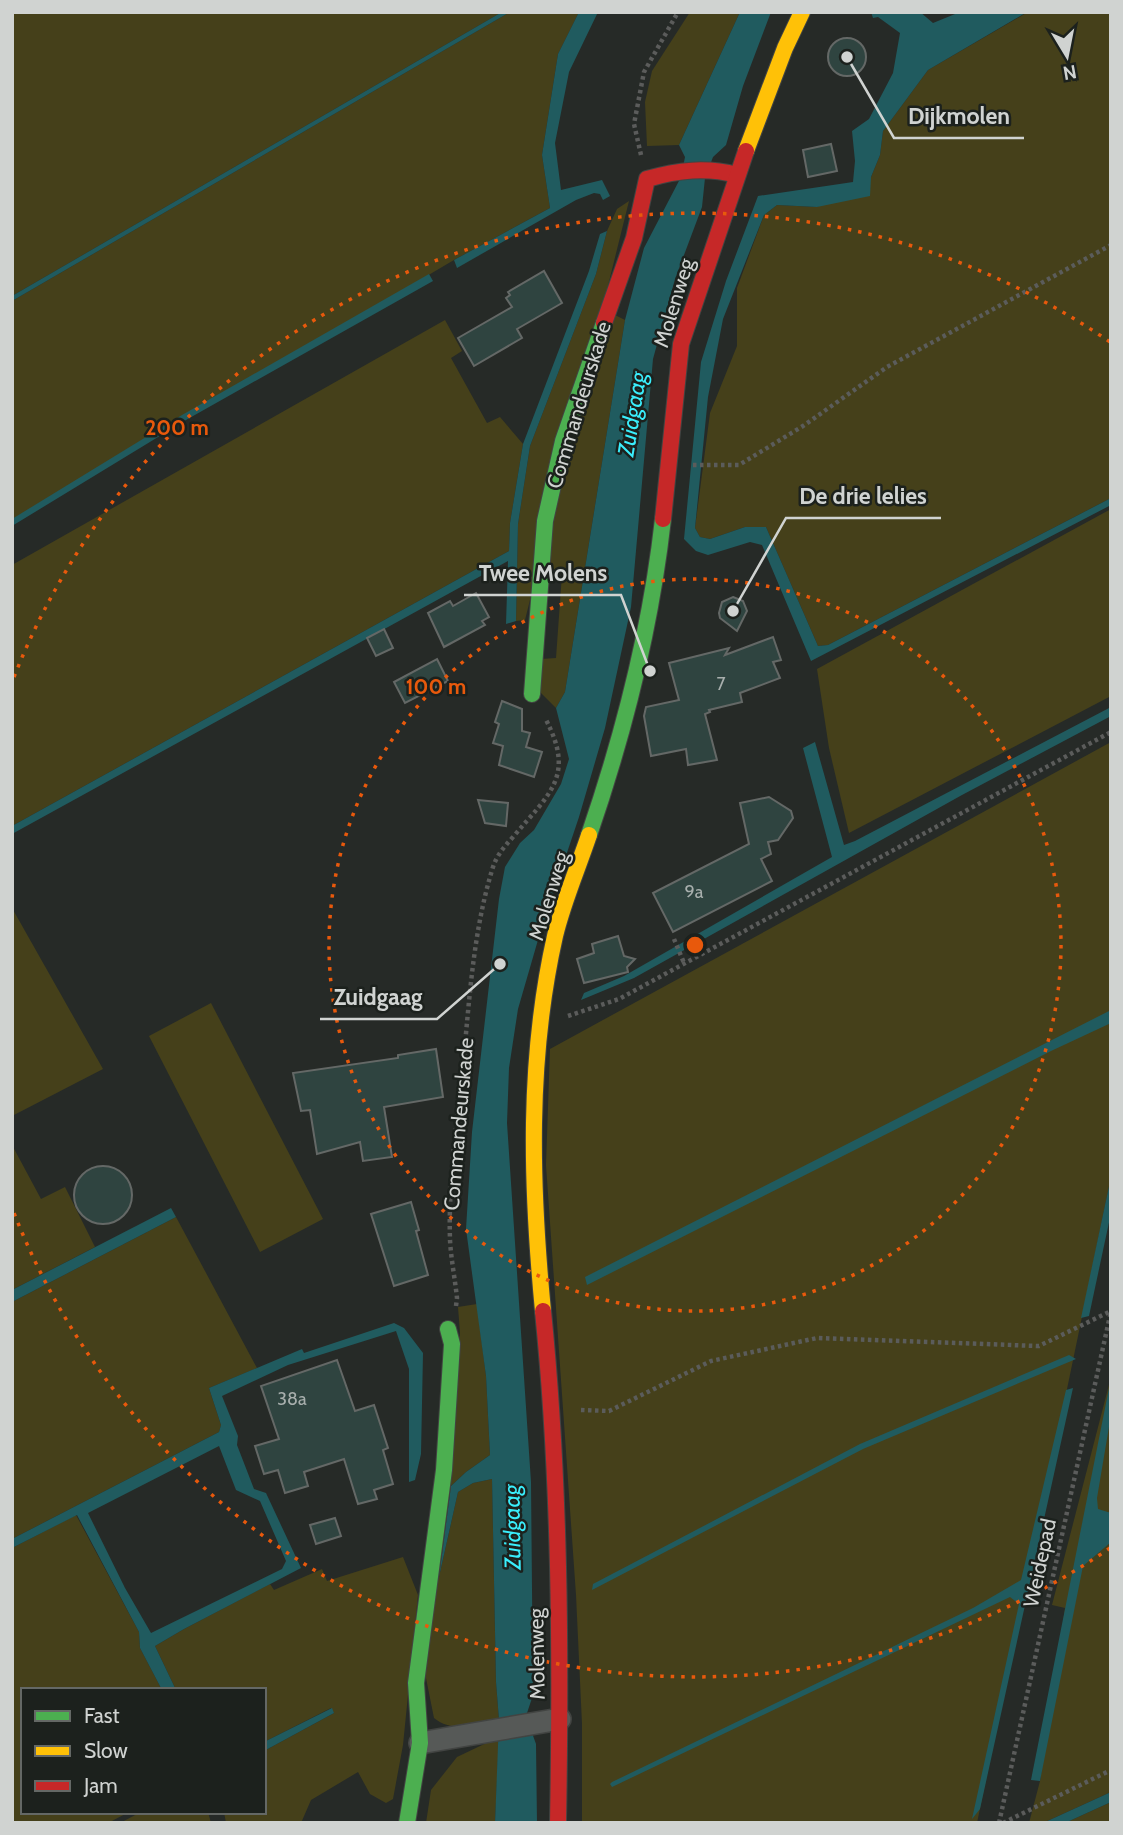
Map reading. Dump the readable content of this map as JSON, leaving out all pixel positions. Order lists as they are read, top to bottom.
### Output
{
  "streets": {
    "main road": ["Molenweg", "Commandeurskade"],
    "path": ["Weidepad"]
  },
  "water": ["Zuidgaag"],
  "places": [
    "Dijkmolen",
    "De drie lelies",
    "Twee Molens",
    "Zuidgaag"
  ],
  "house_numbers": ["7", "9a", "38a"],
  "legend": ["Fast", "Slow", "Jam"],
  "north": "bottom",
  "rings": ["200 m", "100 m"]
}
